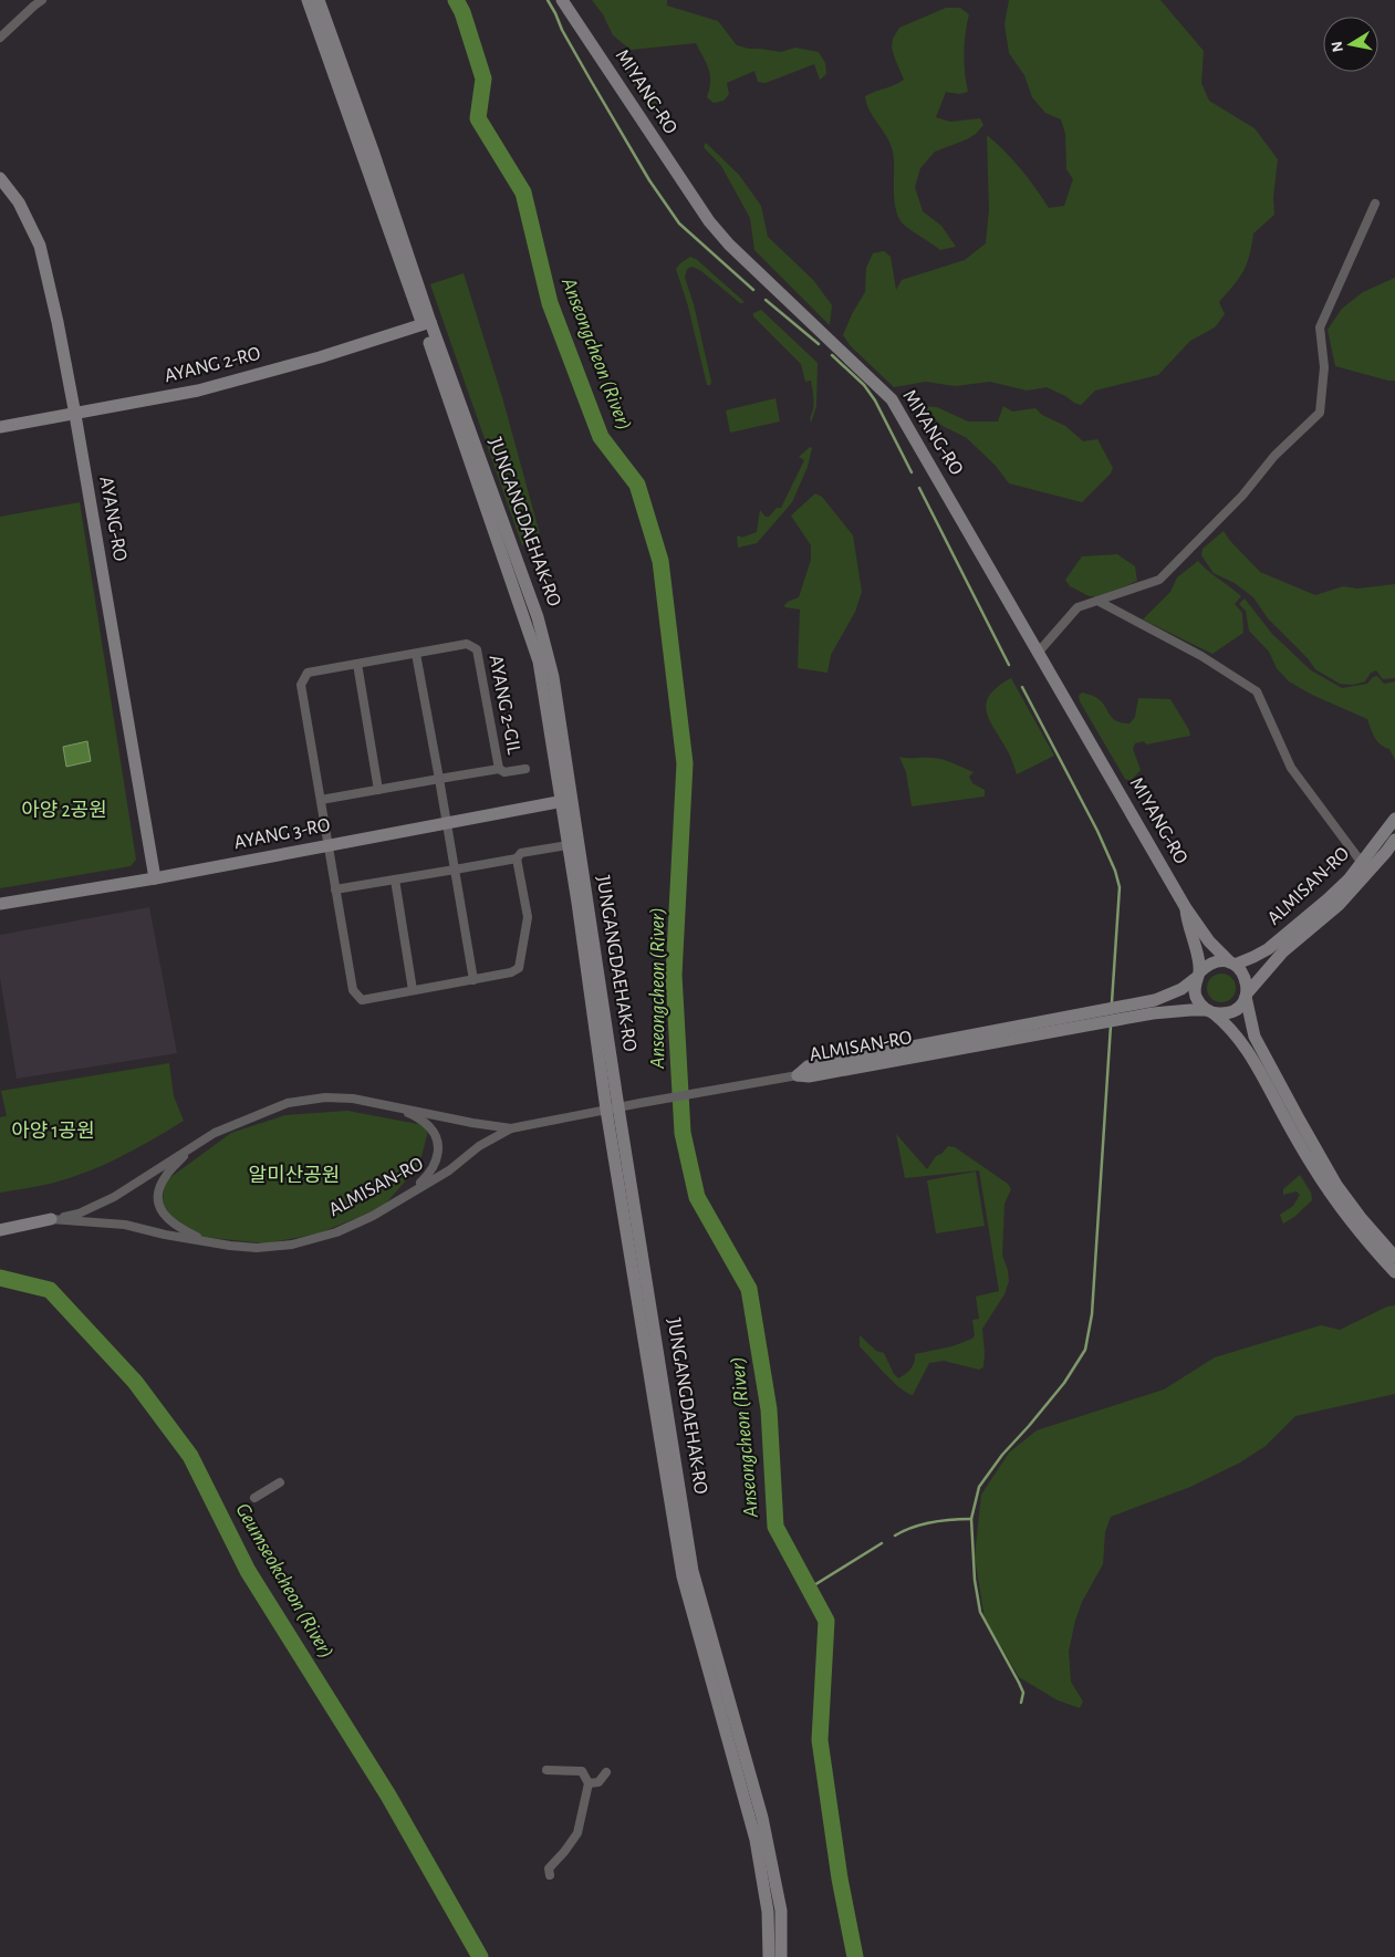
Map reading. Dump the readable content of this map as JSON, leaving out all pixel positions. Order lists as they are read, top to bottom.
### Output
{
  "streets": {
    "street": [
      "MIYANG-RO",
      "AYANG 2-RO",
      "AYANG-RO",
      "JUNGANGDAEHAK-RO",
      "AYANG 2-GIL",
      "AYANG 3-RO",
      "ALMISAN-RO"
    ]
  },
  "crossings": [
    ["MIYANG-RO", "ALMISAN-RO"],
    ["AYANG 2-RO", "AYANG-RO"],
    ["AYANG 2-RO", "JUNGANGDAEHAK-RO"],
    ["AYANG-RO", "AYANG 3-RO"],
    ["JUNGANGDAEHAK-RO", "AYANG 3-RO"],
    ["JUNGANGDAEHAK-RO", "ALMISAN-RO"],
    ["AYANG 2-GIL", "AYANG 3-RO"]
  ],
  "water": ["Anseongcheon (River)", "Geumseokcheon (River)"],
  "parks": ["아양 2공원", "아양 1공원", "알미산공원"],
  "north": "left"
}
